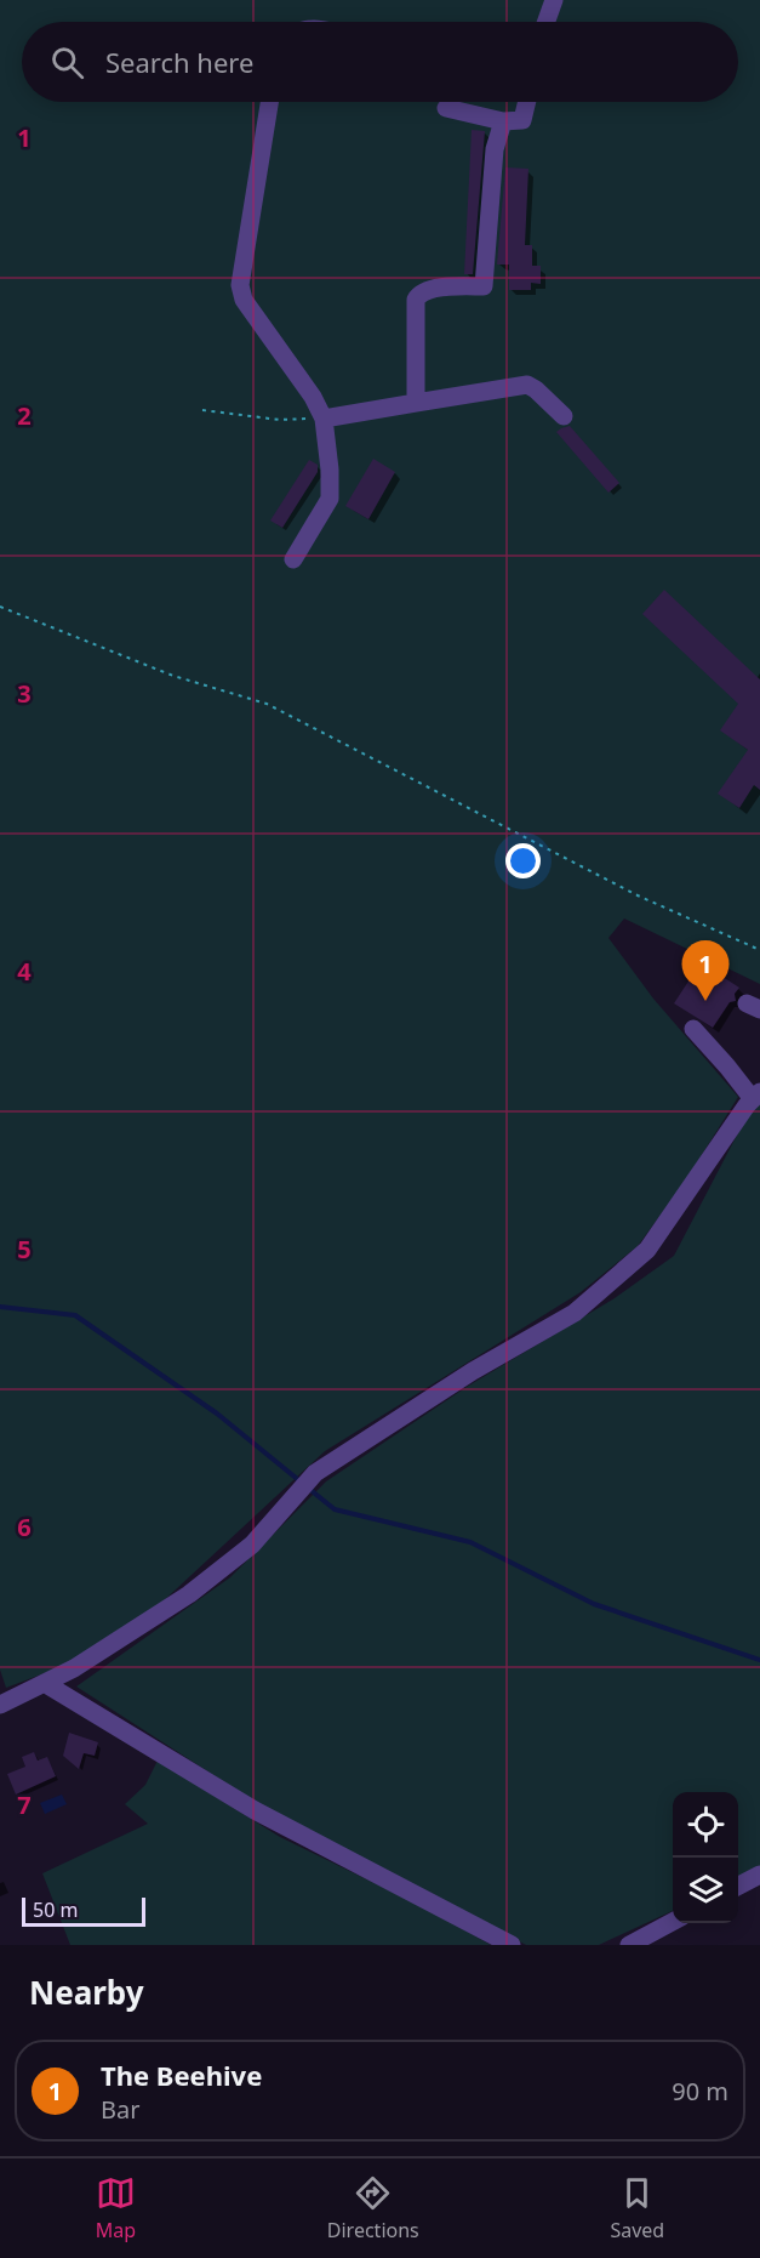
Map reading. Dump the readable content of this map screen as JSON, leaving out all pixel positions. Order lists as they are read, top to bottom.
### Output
{
  "scale_bar": "50 m",
  "page": {
    "search": "Search here",
    "pins": "1",
    "scale": "50 m",
    "heading": "Nearby",
    "list": [
      {
        "mark": "1",
        "name": "The Beehive",
        "note": "Bar",
        "value": "90 m"
      }
    ],
    "nav": ["Map", "Directions", "Saved"]
  },
  "grid": {
    "rows": [
      "1",
      "2",
      "3",
      "4",
      "5",
      "6",
      "7"
    ]
  }
}
